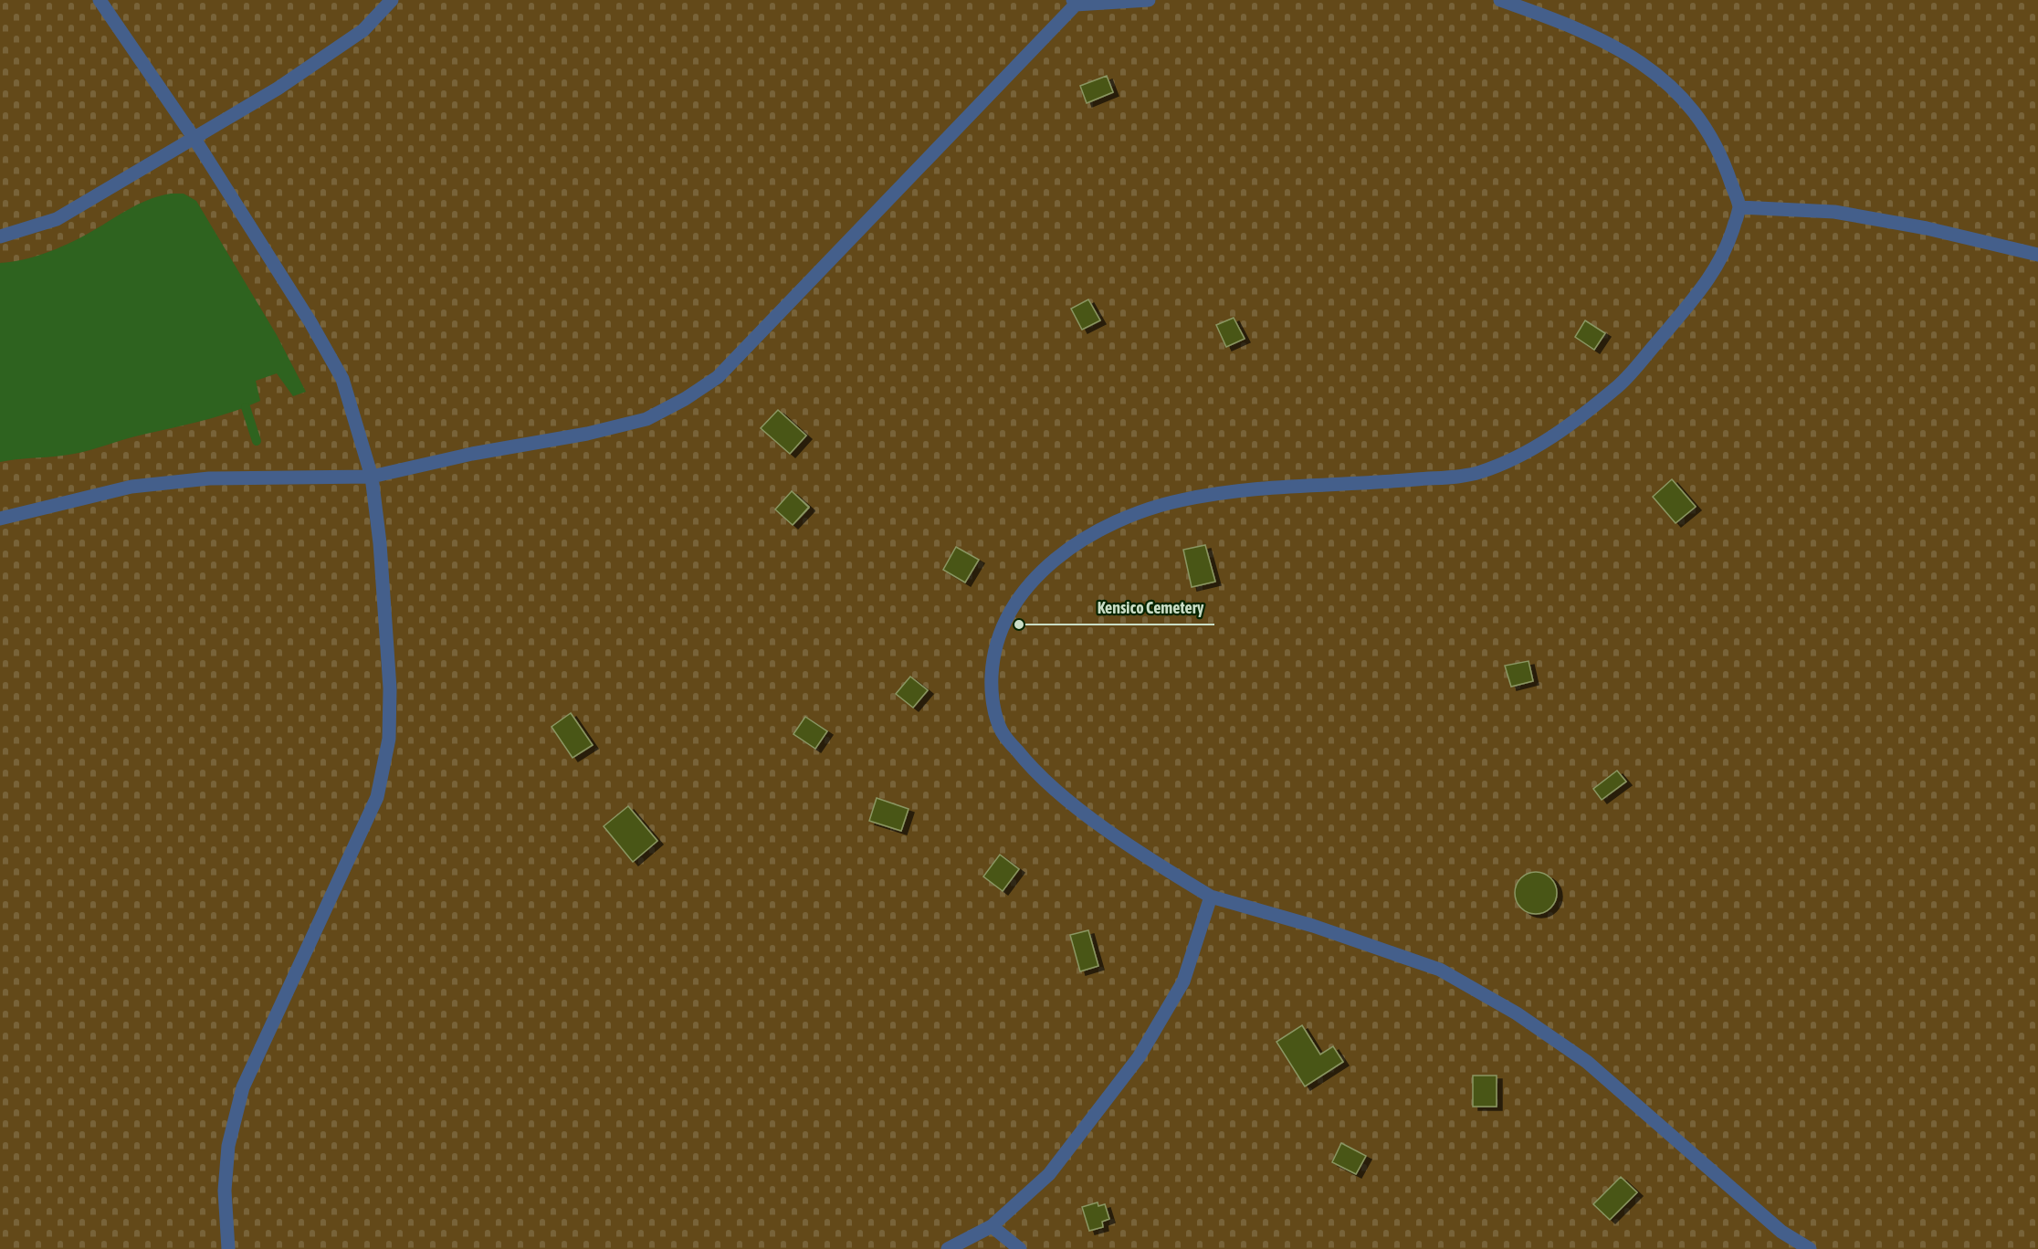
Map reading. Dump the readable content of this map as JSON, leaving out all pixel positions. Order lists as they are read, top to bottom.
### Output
{
  "places": ["Kensico Cemetery"]
}
